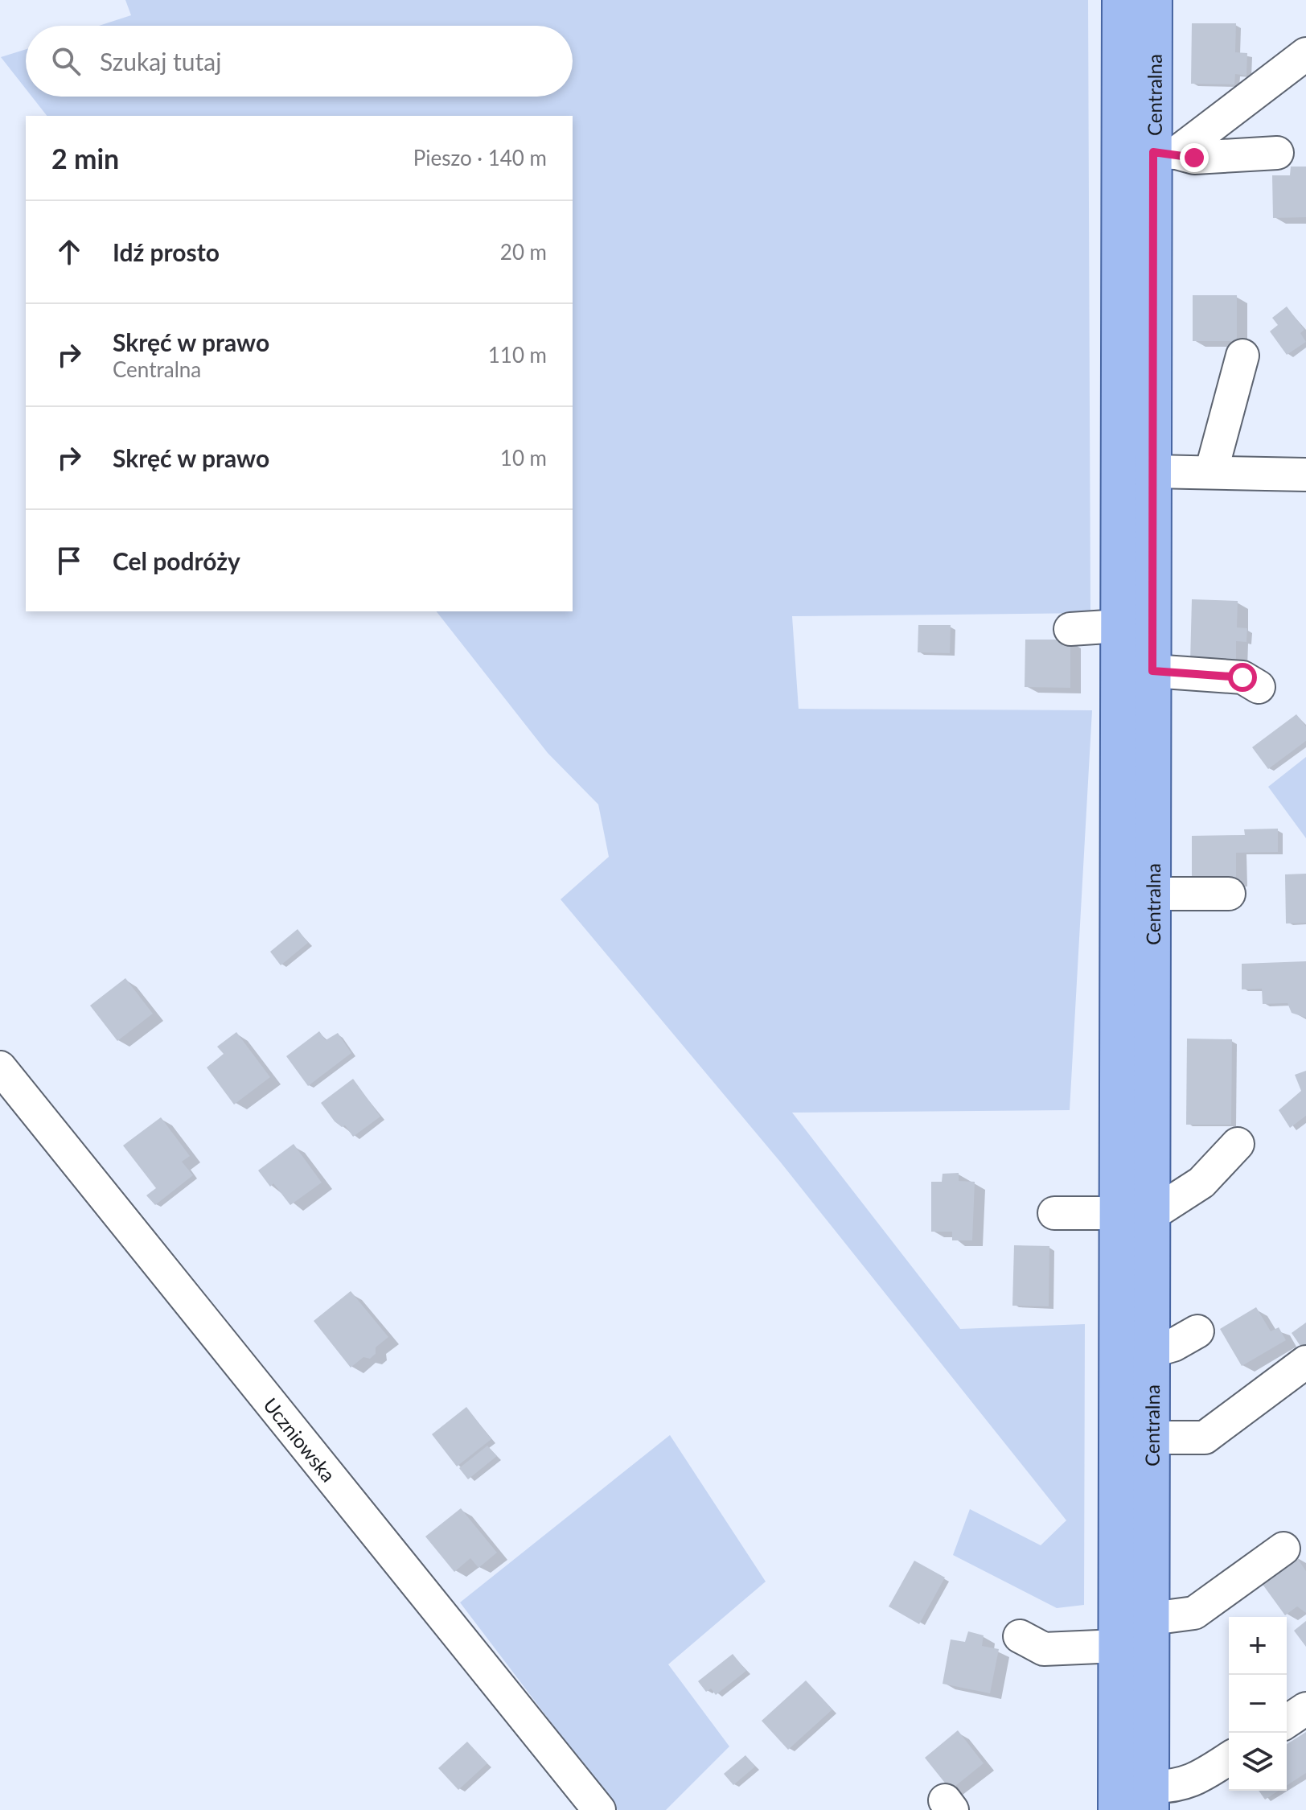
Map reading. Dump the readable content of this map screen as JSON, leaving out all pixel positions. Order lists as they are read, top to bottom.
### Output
{
  "streets": {
    "main road": ["Centralna"],
    "street": ["Uczniowska"]
  },
  "page": {
    "search": "Szukaj tutaj",
    "heading": ["2 min", "Pieszo · 140 m"],
    "list": [
      ["Idź prosto", "20 m"],
      ["Skręć w prawo", "Centralna", "110 m"],
      ["Skręć w prawo", "10 m"],
      "Cel podróży"
    ],
    "map_buttons": ["+", "−"]
  }
}
